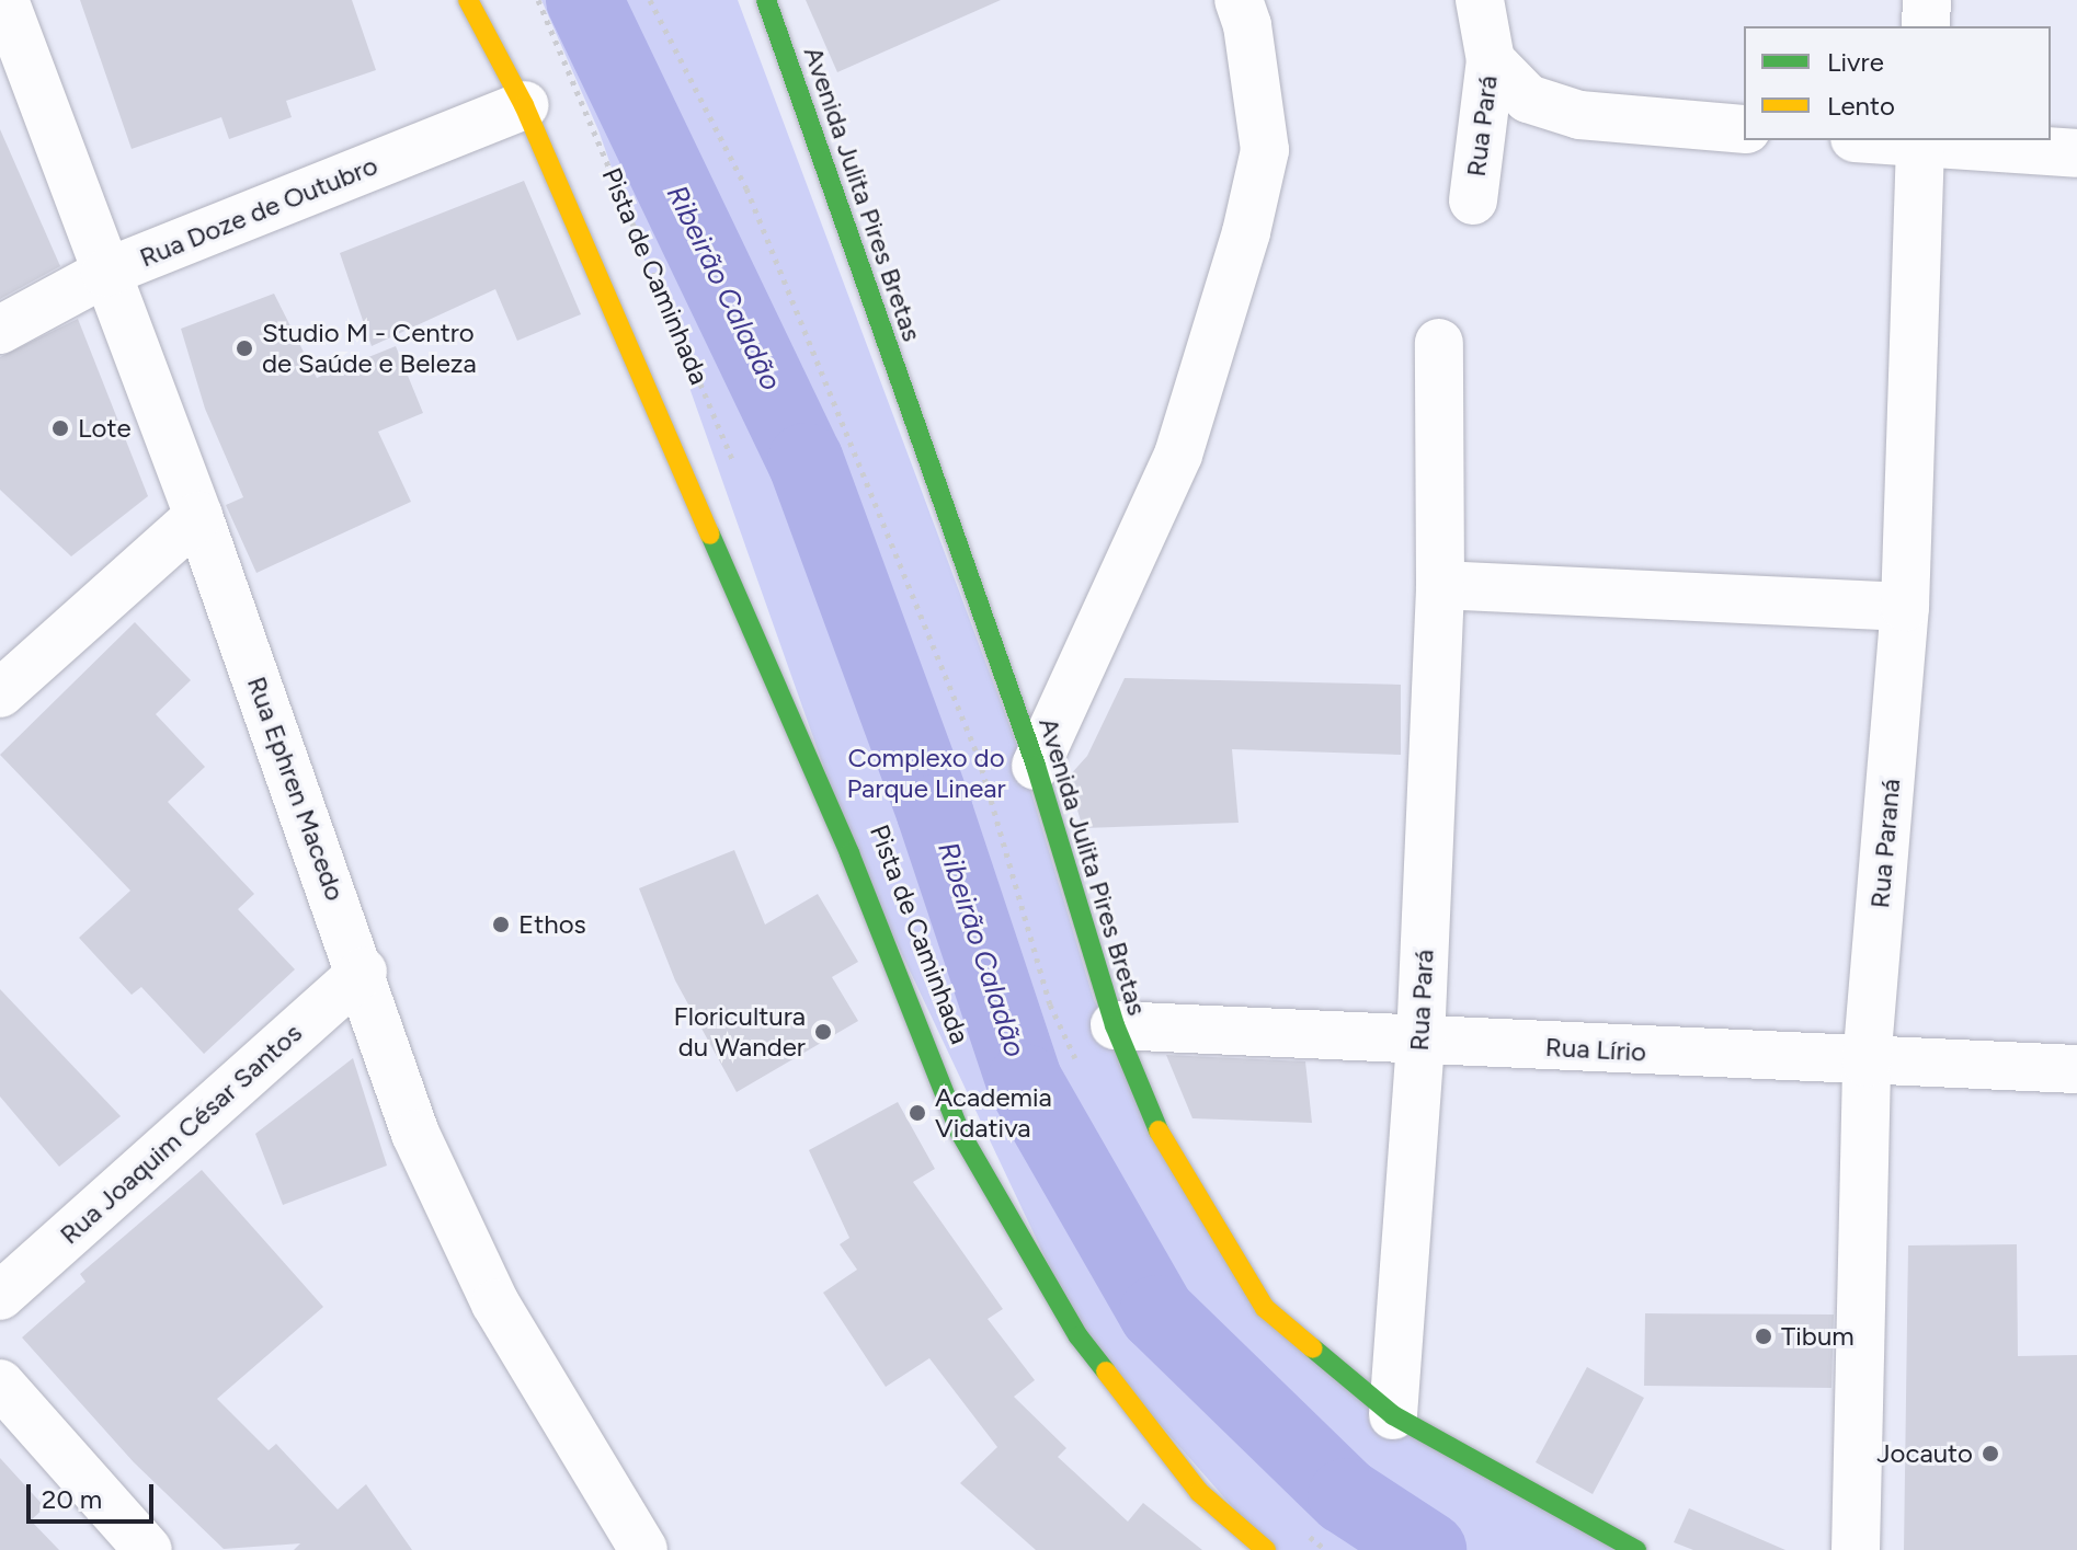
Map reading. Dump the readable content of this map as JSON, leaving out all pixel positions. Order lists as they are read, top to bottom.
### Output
{
  "streets": {
    "main road": ["Avenida Julita Pires Bretas"],
    "street": [
      "Rua Pará",
      "Rua Doze de Outubro",
      "Rua Ephren Macedo",
      "Rua Paraná",
      "Rua Lírio",
      "Rua Joaquim César Santos"
    ],
    "path": ["Pista de Caminhada"]
  },
  "crossings": [
    ["Rua Pará", "Avenida Julita Pires Bretas"],
    ["Rua Pará", "Rua Lírio"],
    ["Avenida Julita Pires Bretas", "Rua Lírio"],
    ["Rua Doze de Outubro", "Rua Ephren Macedo"],
    ["Rua Ephren Macedo", "Rua Joaquim César Santos"],
    ["Rua Paraná", "Rua Lírio"]
  ],
  "water": ["Ribeirão Caladão"],
  "parks": ["Complexo do Parque Linear"],
  "places": [
    "Studio M - Centro de Saúde e Beleza",
    "Lote",
    "Ethos",
    "Floricultura du Wander",
    "Academia Vidativa",
    "Tibum",
    "Jocauto"
  ],
  "legend": ["Livre", "Lento"],
  "scale_bar": "20 m"
}
